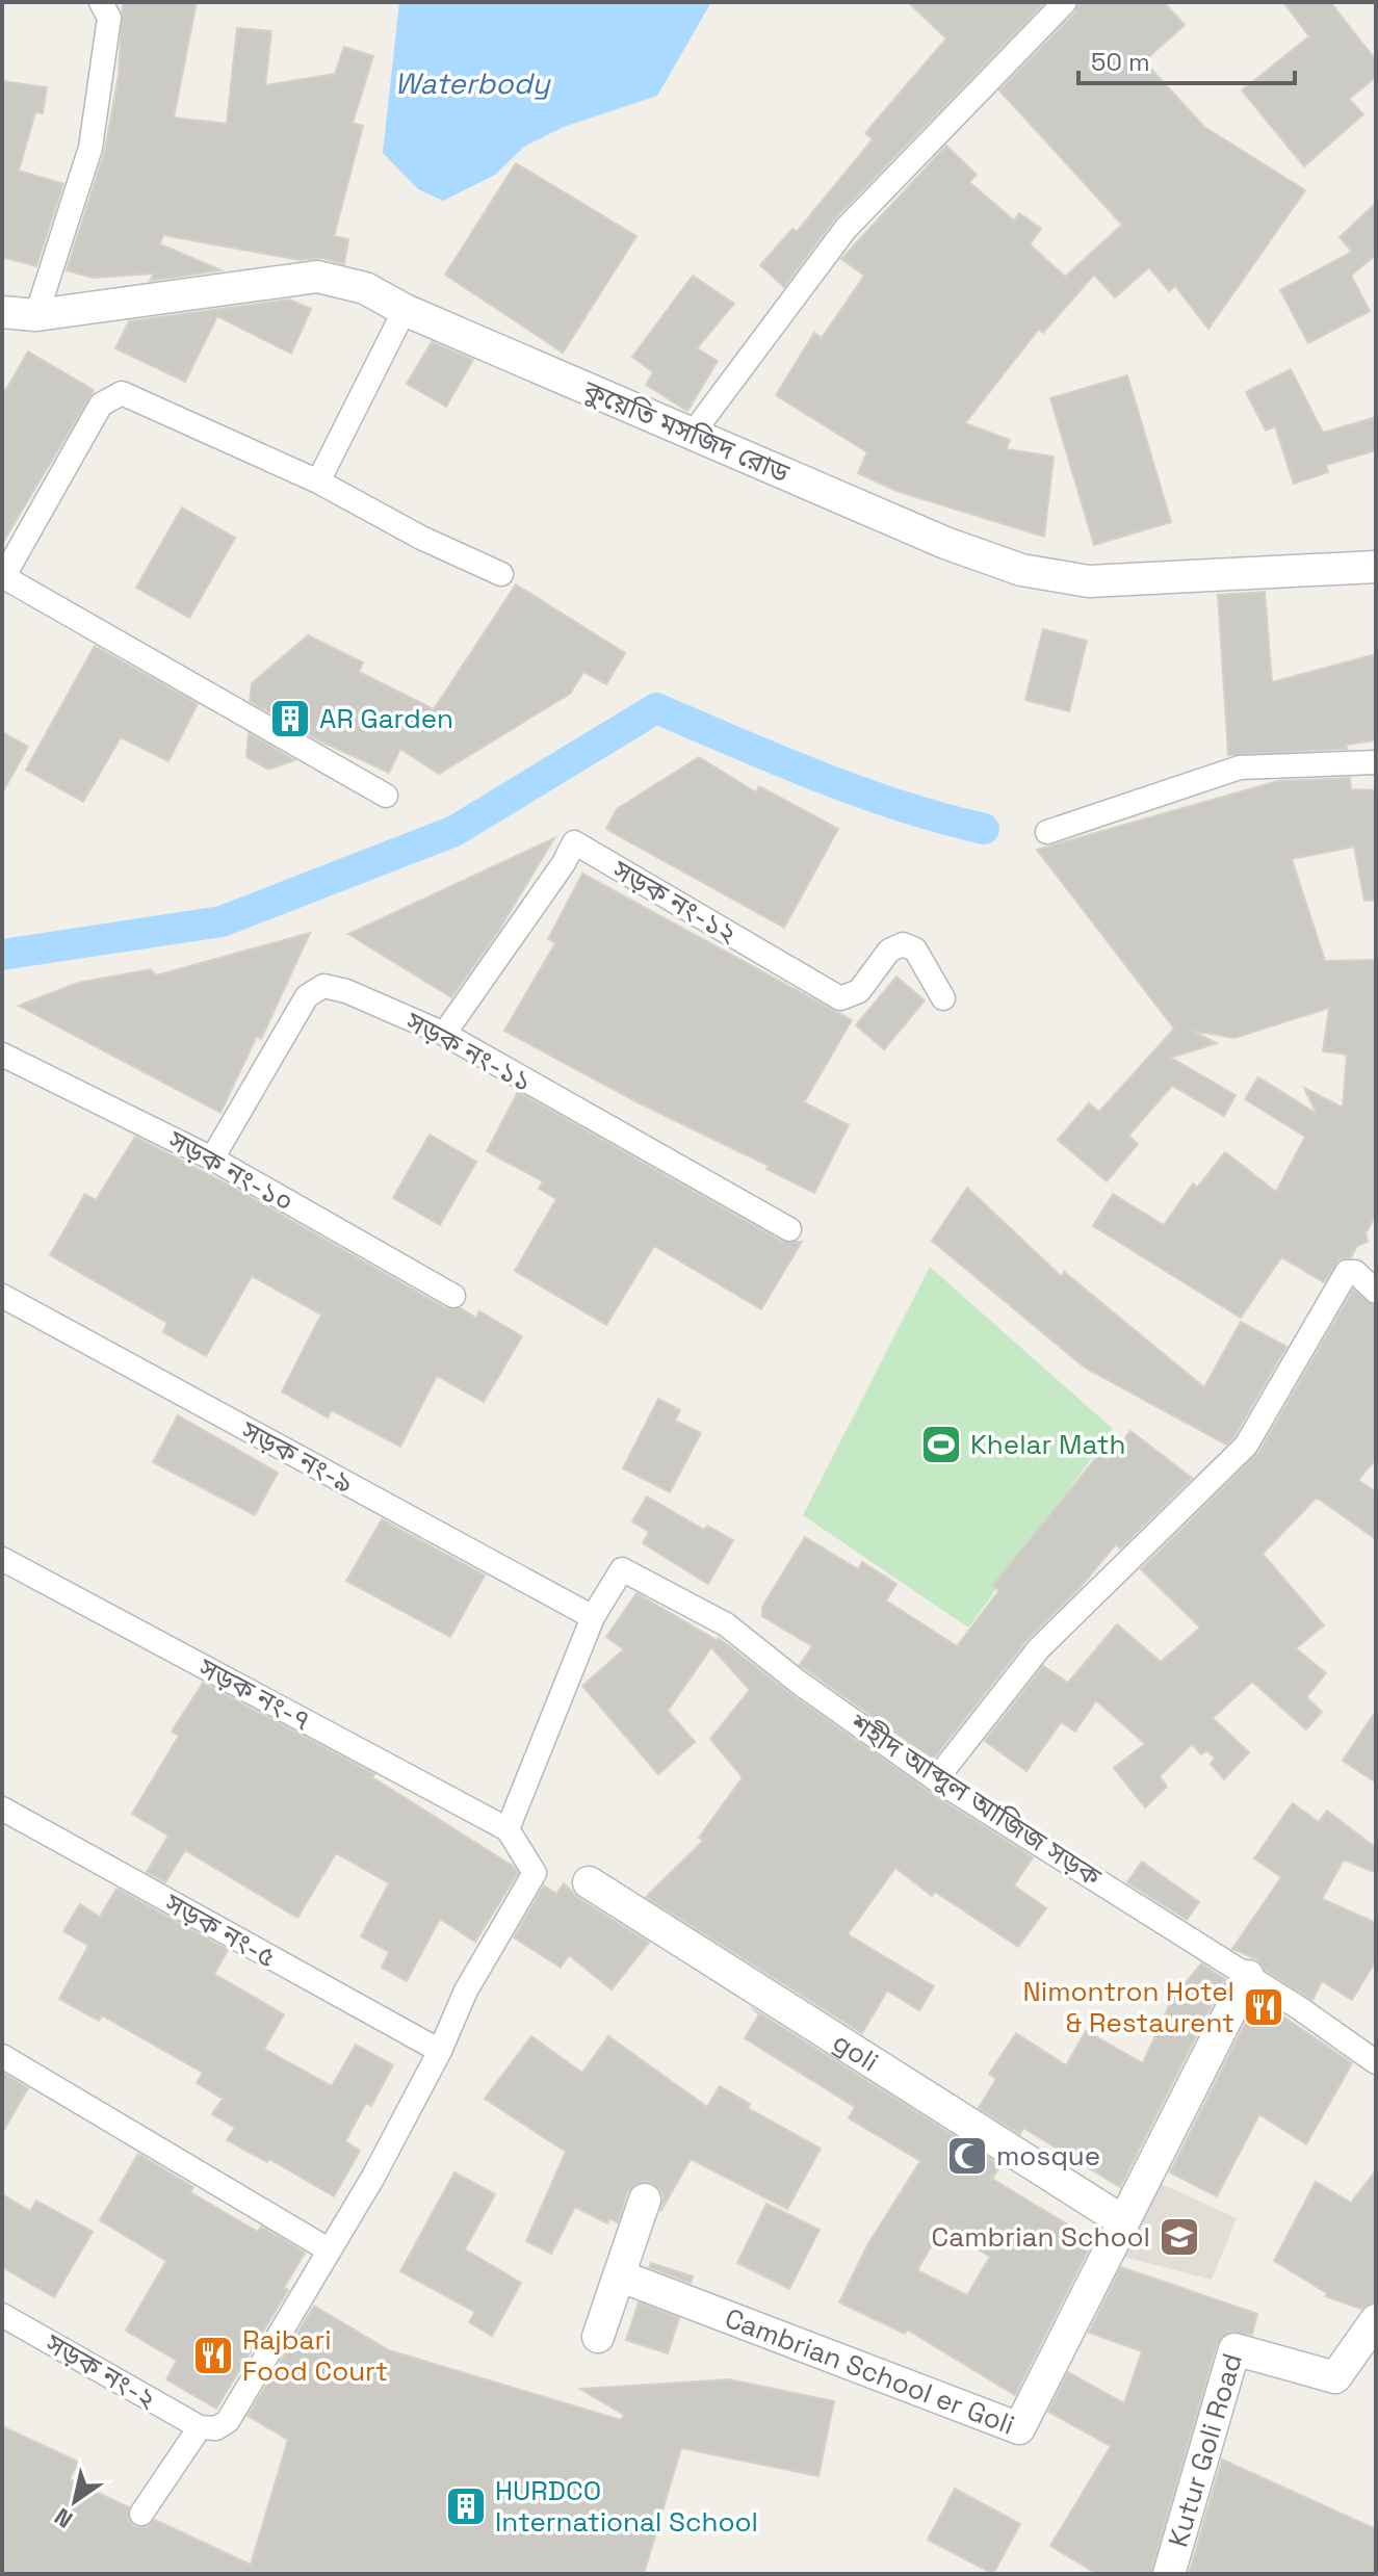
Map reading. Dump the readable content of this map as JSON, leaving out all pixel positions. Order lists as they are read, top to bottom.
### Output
{
  "streets": {
    "street": [
      "কুয়েতি মসজিদ রোড",
      "সড়ক নং-১২",
      "সড়ক নং-১১",
      "সড়ক নং-১০",
      "সড়ক নং-৯",
      "সড়ক নং-৭",
      "শহীদ আব্দুল আজিজ সড়ক",
      "সড়ক নং-৫",
      "goli",
      "Cambrian School er Goli",
      "সড়ক নং-২",
      "Kutur Goli Road"
    ]
  },
  "crossings": [
    ["সড়ক নং-১২", "সড়ক নং-১১"],
    ["সড়ক নং-১১", "সড়ক নং-১০"],
    ["সড়ক নং-৯", "শহীদ আব্দুল আজিজ সড়ক"],
    ["শহীদ আব্দুল আজিজ সড়ক", "Cambrian School er Goli"],
    ["goli", "Cambrian School er Goli"]
  ],
  "water": ["Waterbody"],
  "places": {
    "building": ["AR Garden", "HURDCO International School"],
    "sports": ["Khelar Math"],
    "restaurant": ["Nimontron Hotel & Restaurent", "Rajbari Food Court"],
    "mosque": ["mosque"],
    "school or university": ["Cambrian School"]
  },
  "scale_bar": "50 m",
  "north": "bottom left"
}
